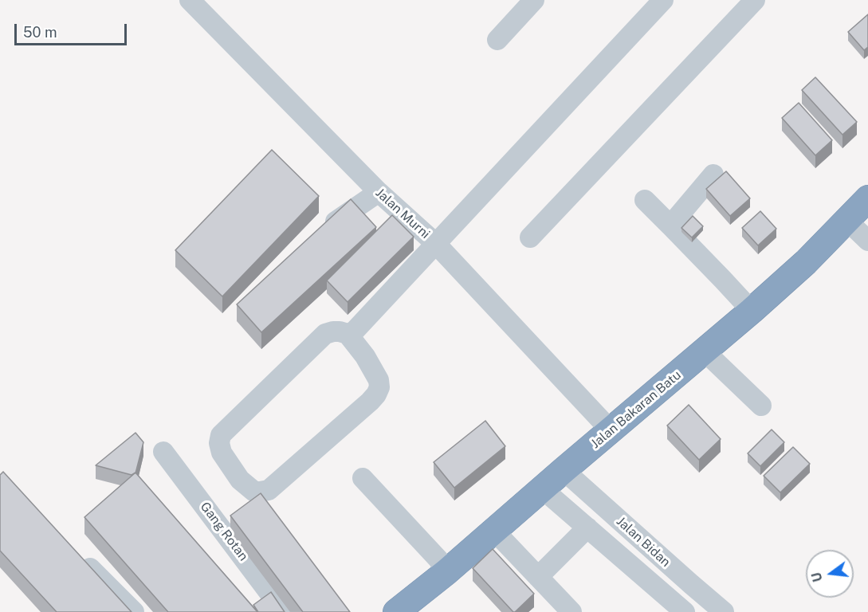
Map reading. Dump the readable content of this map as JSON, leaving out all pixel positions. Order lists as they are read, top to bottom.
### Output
{
  "streets": {
    "highway": ["Jalan Bakaran Batu"],
    "street": ["Jalan Murni", "Gang Rotan", "Jalan Bidan"]
  },
  "crossings": [
    ["Jalan Murni", "Jalan Bakaran Batu"],
    ["Jalan Bakaran Batu", "Jalan Bidan"]
  ],
  "scale_bar": "50 m",
  "north": "left"
}
